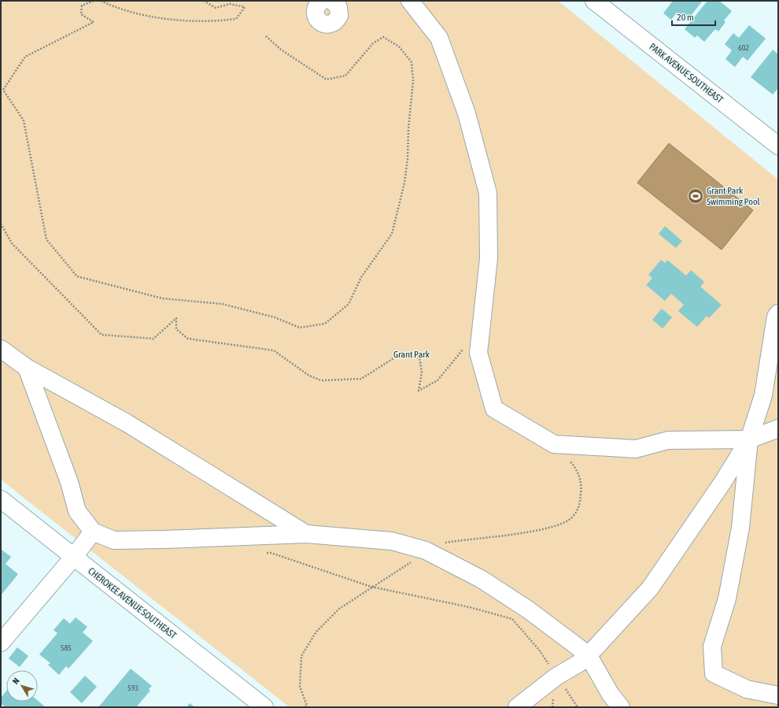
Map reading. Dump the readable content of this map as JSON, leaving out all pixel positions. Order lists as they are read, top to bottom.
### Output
{
  "streets": {
    "street": ["PARK AVENUE SOUTHEAST", "CHEROKEE AVENUE SOUTHEAST"]
  },
  "parks": ["Grant Park"],
  "places": {
    "sports": ["Grant Park Swimming Pool"]
  },
  "house_numbers": ["602", "585", "593"],
  "scale_bar": "20 m",
  "north": "top left"
}
